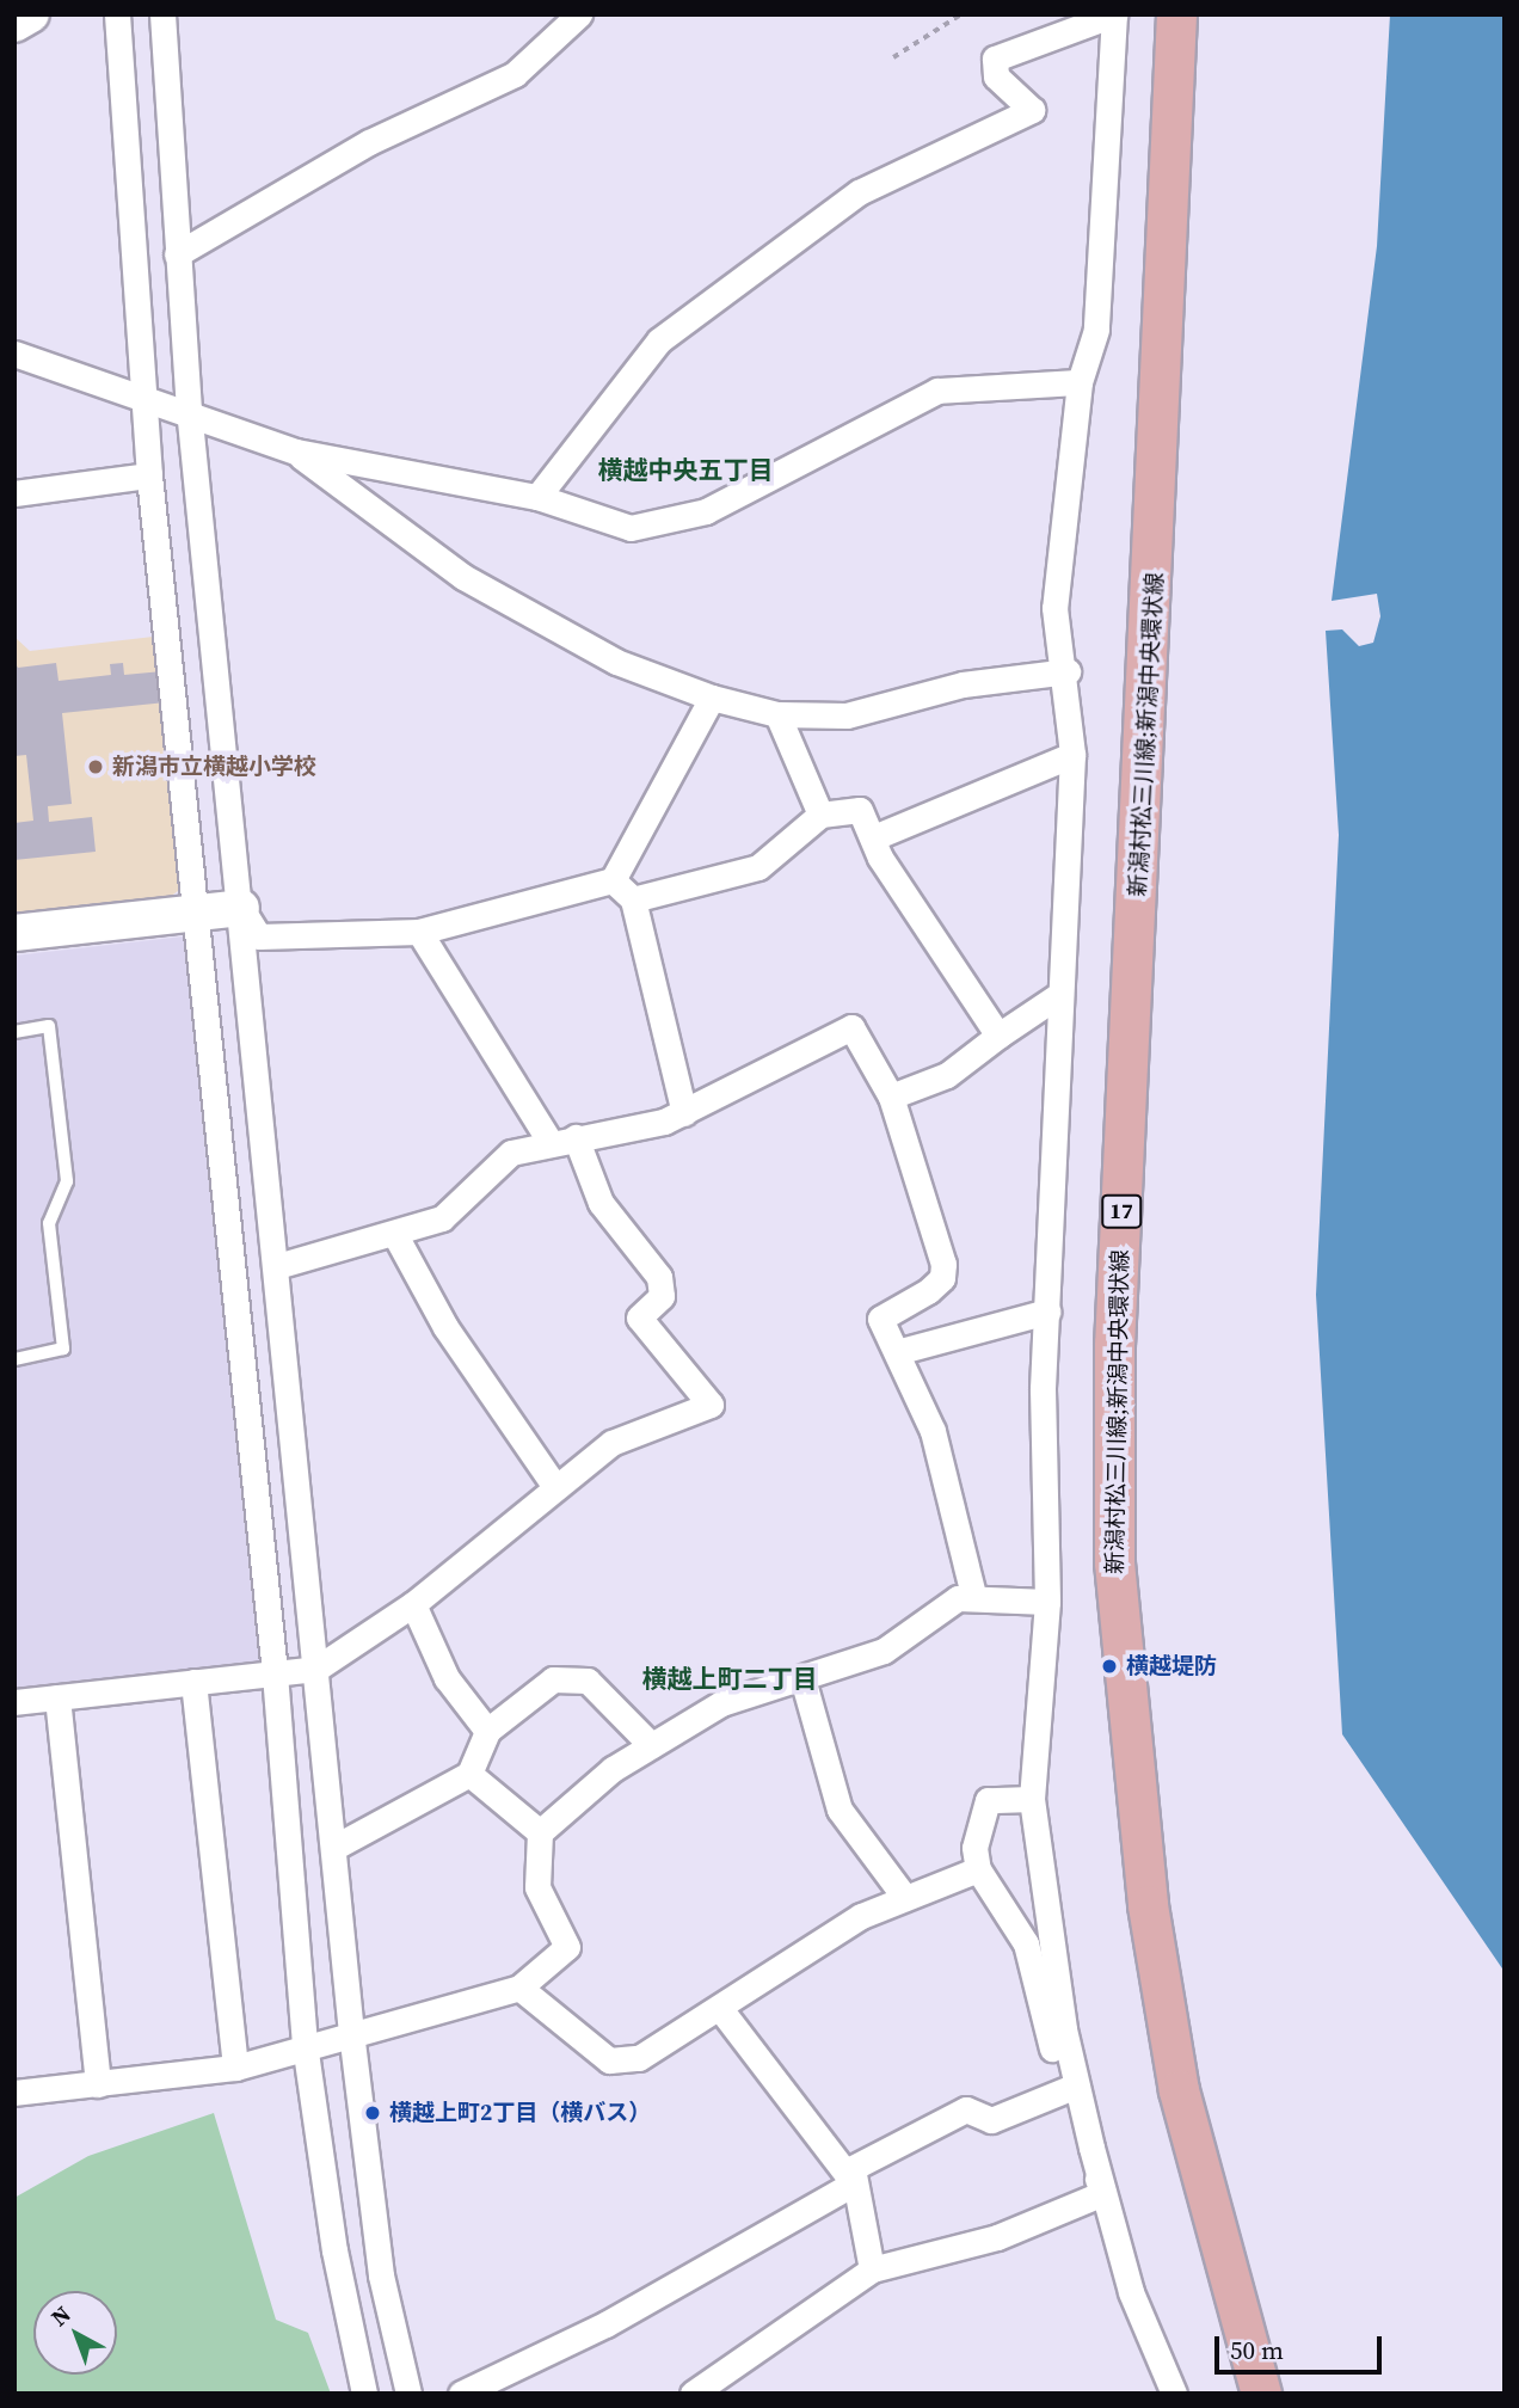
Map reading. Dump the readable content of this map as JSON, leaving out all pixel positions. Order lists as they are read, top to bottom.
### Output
{
  "streets": {
    "main road": ["新潟村松三川線;新潟中央環状線", "17"]
  },
  "districts": ["横越中央五丁目", "横越上町二丁目"],
  "places": ["新潟市立横越小学校", "横越堤防", "横越上町2丁目（横バス）"],
  "scale_bar": "50 m",
  "north": "top left"
}
